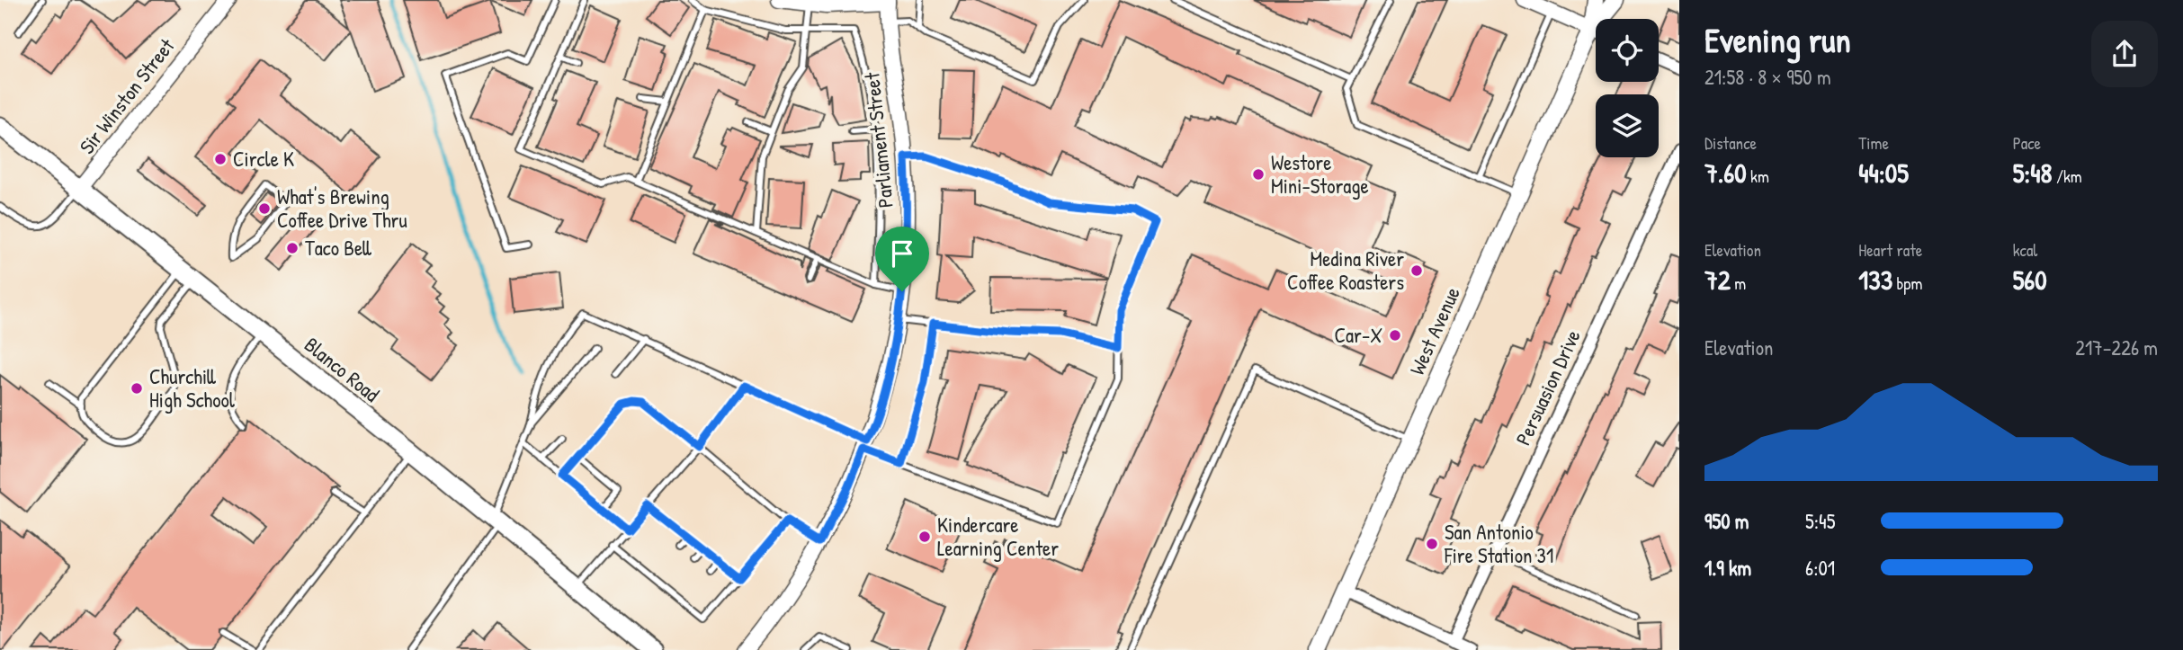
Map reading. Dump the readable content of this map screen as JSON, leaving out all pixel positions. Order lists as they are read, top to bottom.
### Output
{
  "streets": {
    "main road": ["West Avenue", "Blanco Road"],
    "street": ["Sir Winston Street", "Parliament Street", "Persuasion Drive"]
  },
  "crossings": [
    ["Sir Winston Street", "Blanco Road"]
  ],
  "places": [
    "Circle K",
    "Westore Mini-Storage",
    "What's Brewing Coffee Drive Thru",
    "Taco Bell",
    "Medina River Coffee Roasters",
    "Car-X",
    "Churchill High School",
    "Kindercare Learning Center",
    "San Antonio Fire Station 31"
  ],
  "page": {
    "heading": ["Evening run", "21:58 · 8 × 950 m"],
    "stats": [
      ["Distance", "7.60 km"],
      ["Time", "44:05"],
      ["Pace", "5:48 /km"],
      ["Elevation", "72 m"],
      ["Heart rate", "133 bpm"],
      ["kcal", "560"]
    ],
    "chart": ["Elevation", "217–226 m"],
    "list": [
      {
        "name": "950 m",
        "note": "5:45"
      },
      {
        "name": "1.9 km",
        "note": "6:01"
      }
    ]
  }
}
